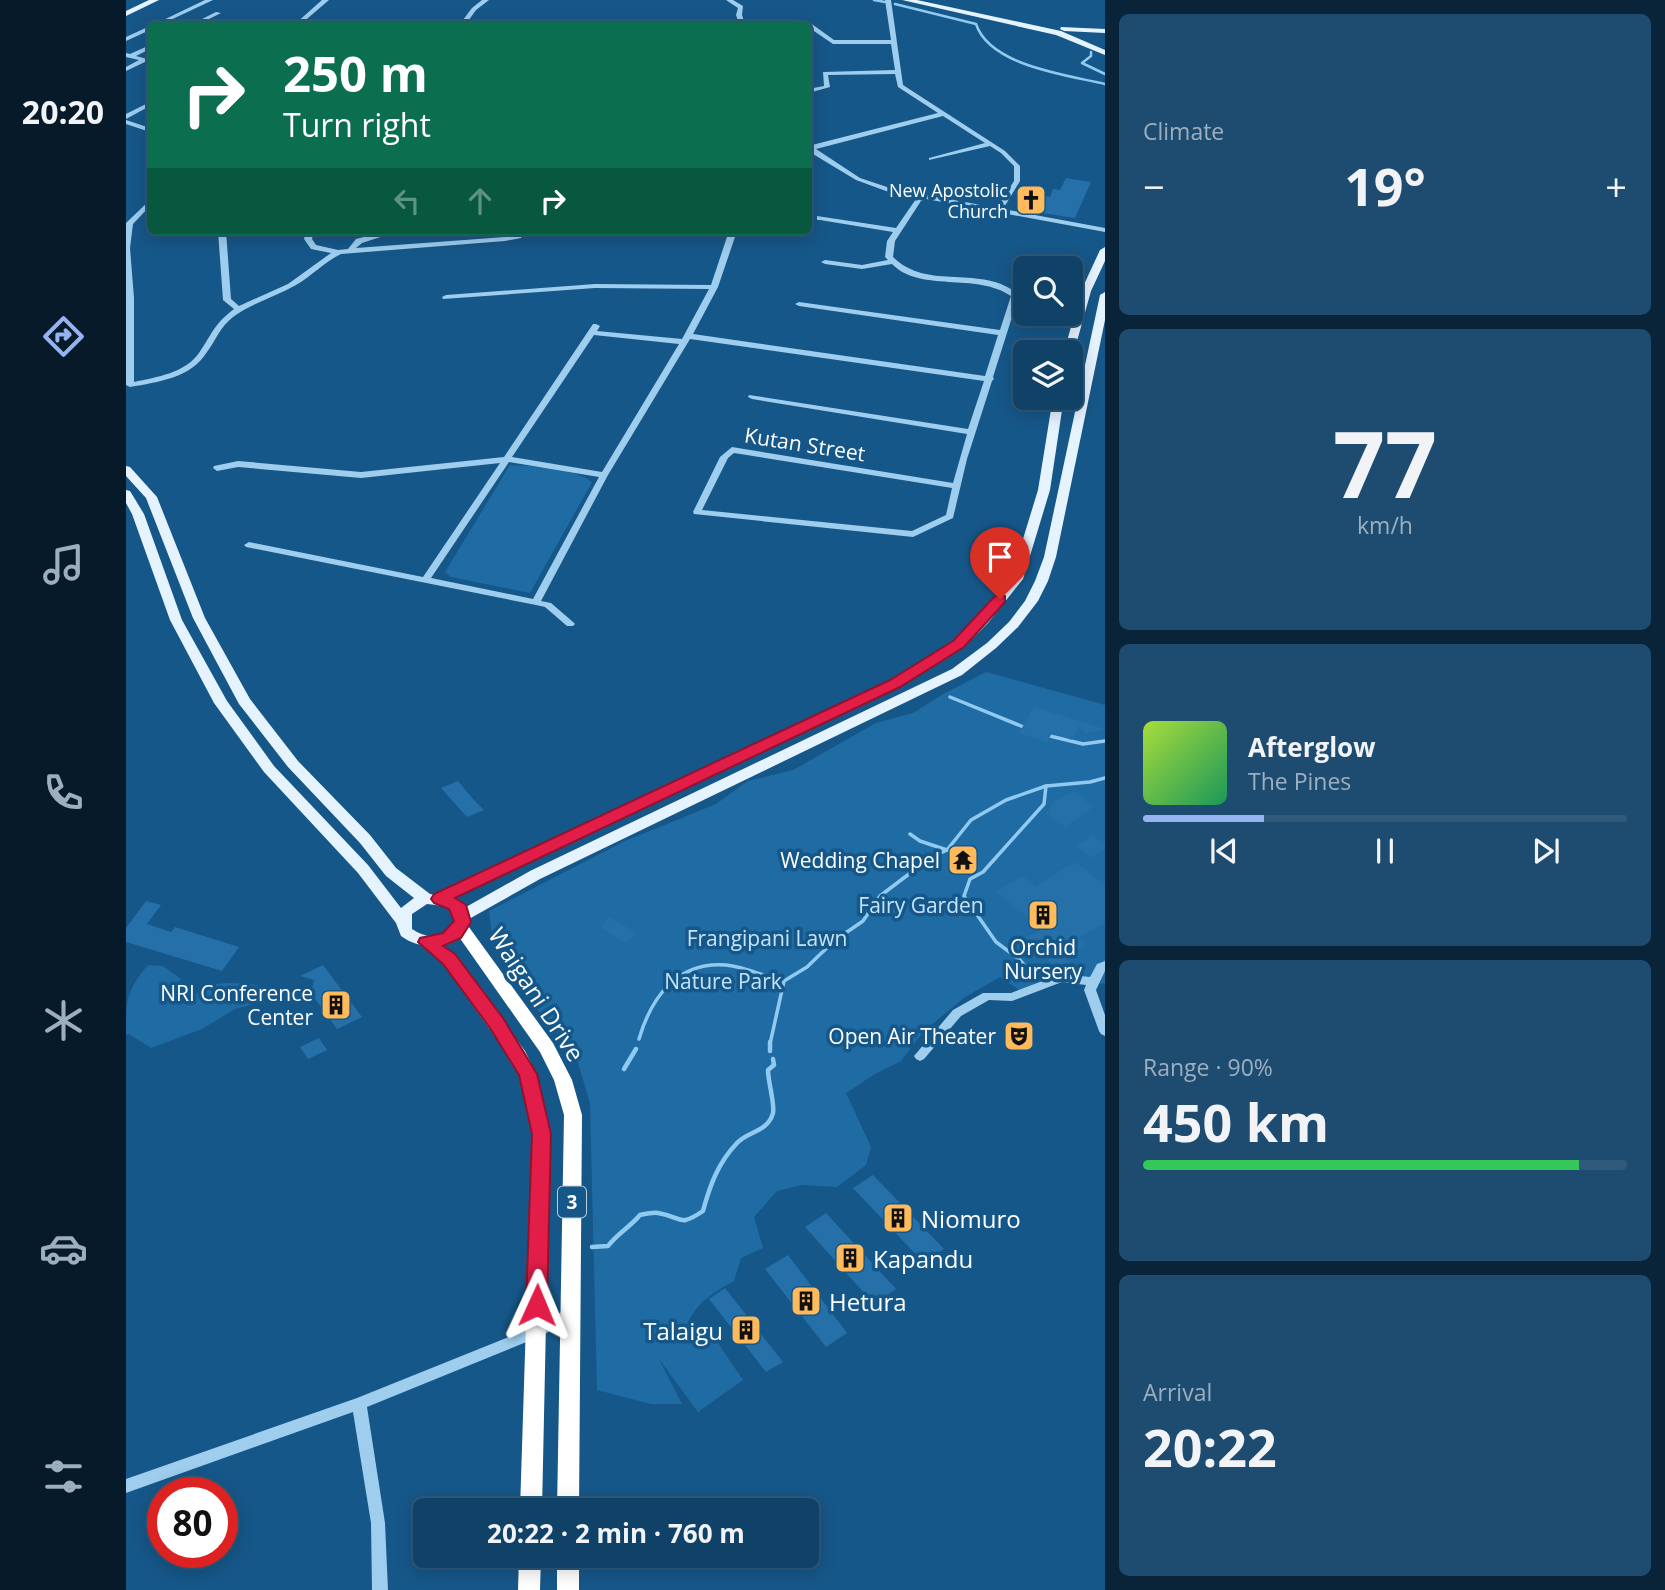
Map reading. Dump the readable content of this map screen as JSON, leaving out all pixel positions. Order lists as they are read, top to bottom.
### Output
{
  "streets": {
    "highway": ["Waigani Drive", "3"],
    "street": ["Kutan Street"]
  },
  "crossings": [
    ["Waigani Drive", "3"]
  ],
  "parks": ["Fairy Garden", "Frangipani Lawn", "Nature Park"],
  "places": {
    "church": ["New Apostolic Church"],
    "temple": ["Wedding Chapel"],
    "building": [
      "Orchid Nursery",
      "NRI Conference Center",
      "Niomuro",
      "Kapandu",
      "Hetura",
      "Talaigu"
    ],
    "theatre": ["Open Air Theater"]
  },
  "page": {
    "tabs": "20:20",
    "tile": [
      "Climate",
      ["77", "km/h"],
      ["Range · 90%", "450 km"],
      ["Arrival", "20:22"]
    ],
    "turn": ["250 m", "Turn right"],
    "heat": ["−", "19°", "+"],
    "song": ["Afterglow", "The Pines"],
    "limit": "80",
    "trip": "20:22 · 2 min · 760 m"
  }
}
